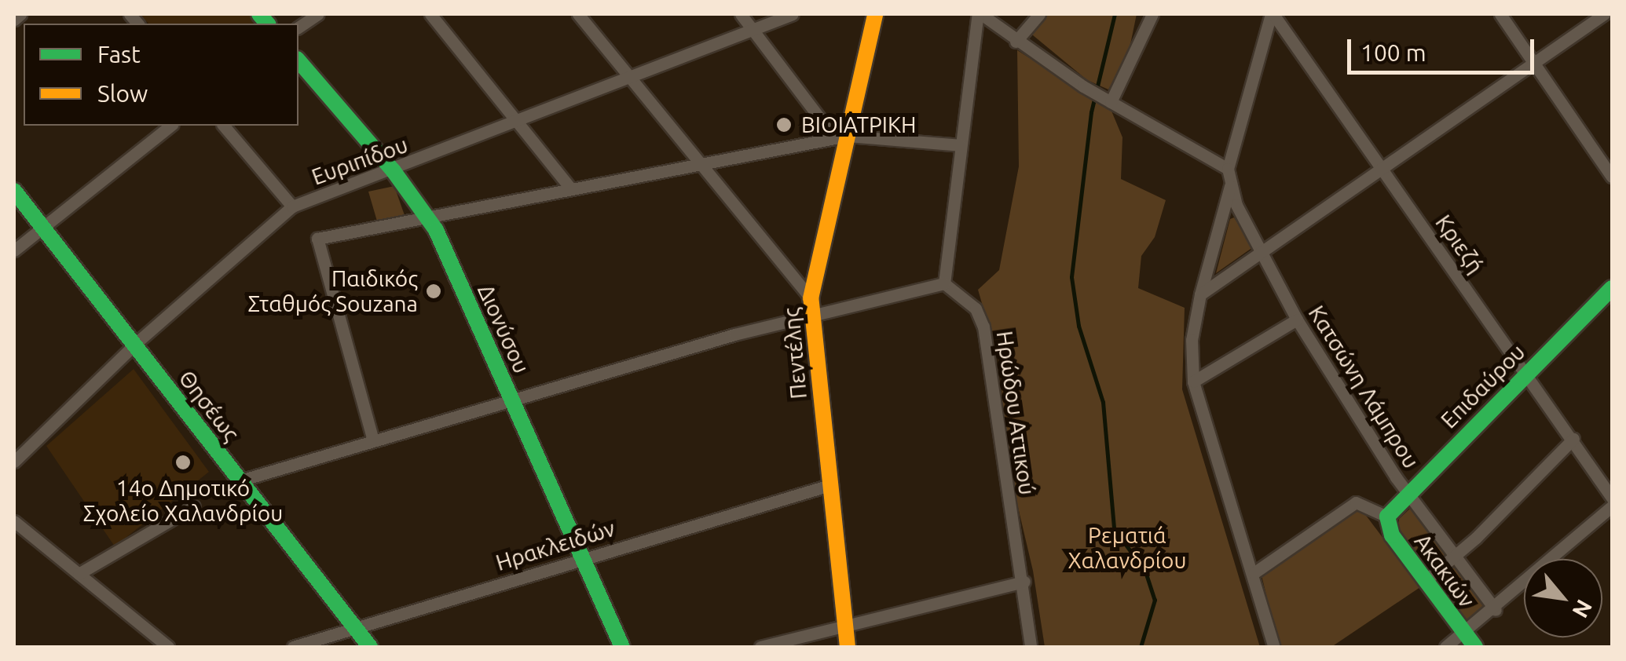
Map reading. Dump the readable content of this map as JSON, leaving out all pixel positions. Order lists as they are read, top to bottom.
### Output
{
  "streets": {
    "street": [
      "Ευριπίδου",
      "Κριεζή",
      "Διονύσου",
      "Πεντέλης",
      "Επιδαύρου",
      "Κατσώνη Λάμπρου",
      "Θησέως",
      "Ηρώδου Αττικού",
      "Ηρακλειδών",
      "Ακακιών"
    ]
  },
  "crossings": [
    ["Ευριπίδου", "Διονύσου"],
    ["Ευριπίδου", "Θησέως"],
    ["Κριεζή", "Επιδαύρου"],
    ["Διονύσου", "Ηρακλειδών"],
    ["Πεντέλης", "Ηρακλειδών"],
    ["Επιδαύρου", "Κατσώνη Λάμπρου"],
    ["Επιδαύρου", "Ακακιών"],
    ["Θησέως", "Ηρακλειδών"]
  ],
  "parks": ["Ρεματιά Χαλανδρίου"],
  "places": ["ΒΙΟΙΑΤΡΙΚΗ", "Παιδικός Σταθμός Souzana", "14ο Δημοτικό Σχολείο Χαλανδρίου"],
  "legend": ["Fast", "Slow"],
  "scale_bar": "100 m",
  "north": "bottom right"
}
